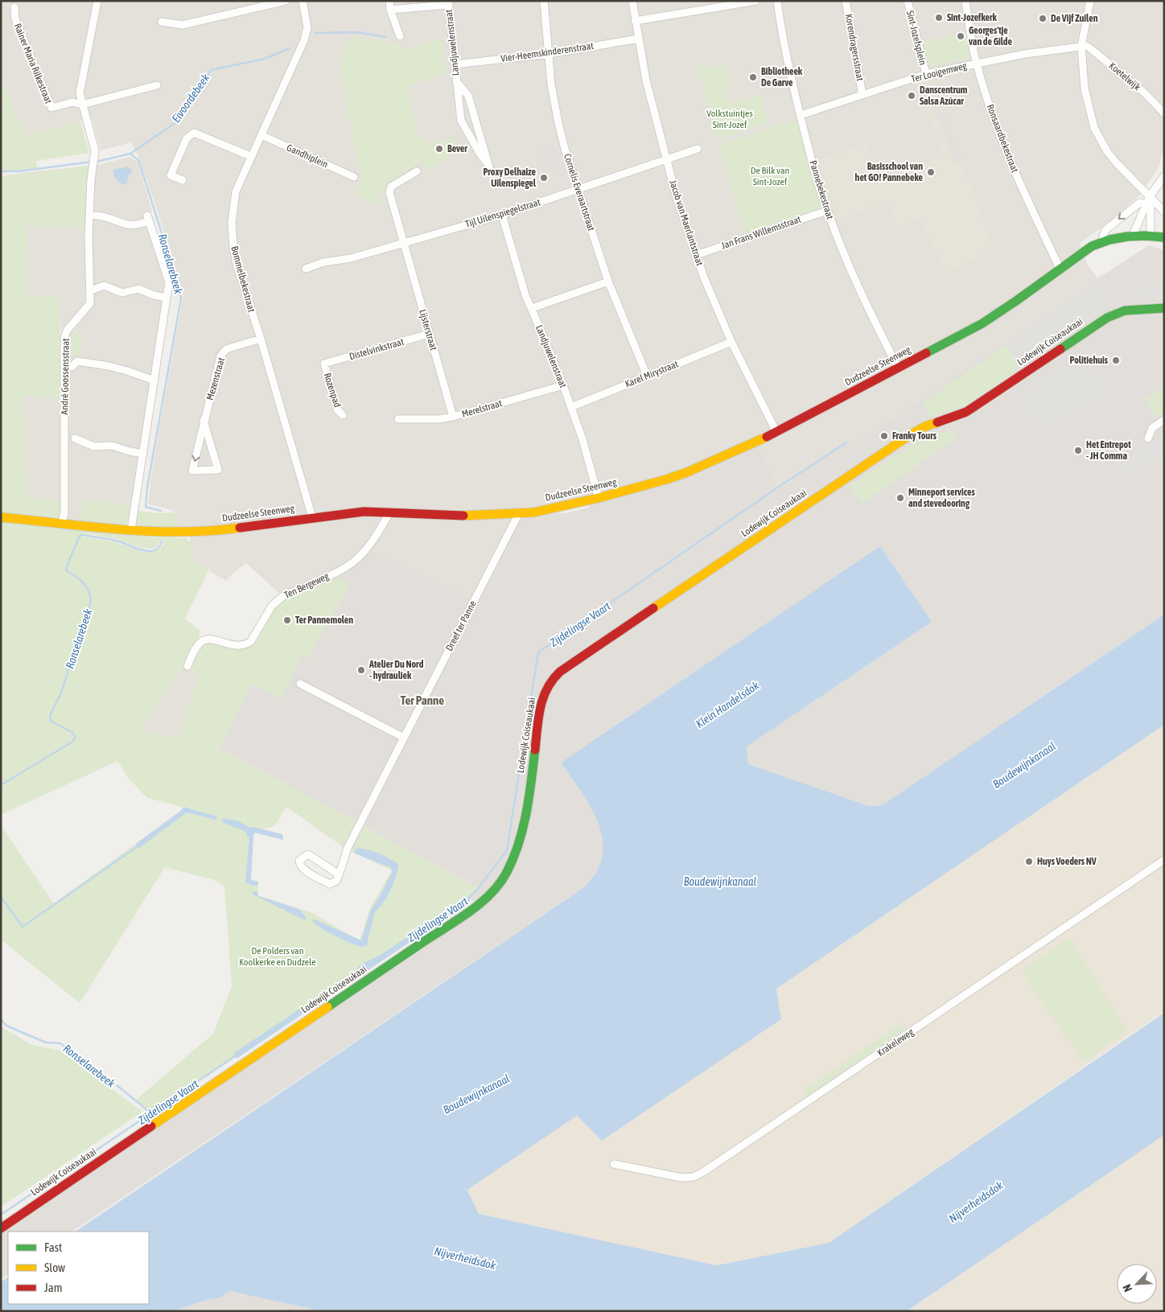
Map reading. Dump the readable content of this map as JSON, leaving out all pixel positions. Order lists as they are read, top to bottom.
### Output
{
  "streets": {
    "street": [
      "Sint-Jozefsplein",
      "Landjuwelenstraat",
      "Korendragersstraat",
      "Vier-Heemskinderenstraat",
      "Rainer Maria Rilkestraat",
      "Ter Looigemweg",
      "Koetelwijk",
      "Ronsaardbekestraat",
      "Gandhiplein",
      "Pannebekestraat",
      "Cornelis Everaartstraat",
      "Tijl Uilenspiegelstraat",
      "Jacob van Maerlantstraat",
      "Jan Frans Willemsstraat",
      "Bommelbekestraat",
      "Lijsterstraat",
      "Lodewijk Coiseaukaai",
      "Distelvinkstraat",
      "Dudzeelse Steenweg",
      "Karel Mirystraat",
      "André Goossensstraat",
      "Mezenstraat",
      "Rozenpad",
      "Merelstraat",
      "Ten Bergeweg",
      "Dreef ter Panne",
      "Krakeleweg"
    ]
  },
  "crossings": [
    ["Sint-Jozefsplein", "Ter Looigemweg"],
    ["Landjuwelenstraat", "Vier-Heemskinderenstraat"],
    ["Landjuwelenstraat", "Tijl Uilenspiegelstraat"],
    ["Landjuwelenstraat", "Dudzeelse Steenweg"],
    ["Landjuwelenstraat", "Karel Mirystraat"],
    ["Landjuwelenstraat", "Merelstraat"],
    ["Korendragersstraat", "Ter Looigemweg"],
    ["Vier-Heemskinderenstraat", "Cornelis Everaartstraat"],
    ["Vier-Heemskinderenstraat", "Jacob van Maerlantstraat"],
    ["Rainer Maria Rilkestraat", "André Goossensstraat"],
    ["Ter Looigemweg", "Koetelwijk"],
    ["Ter Looigemweg", "Ronsaardbekestraat"],
    ["Ter Looigemweg", "Pannebekestraat"],
    ["Ronsaardbekestraat", "Dudzeelse Steenweg"],
    ["Gandhiplein", "Bommelbekestraat"],
    ["Pannebekestraat", "Jan Frans Willemsstraat"],
    ["Pannebekestraat", "Dudzeelse Steenweg"],
    ["Cornelis Everaartstraat", "Tijl Uilenspiegelstraat"],
    ["Cornelis Everaartstraat", "Karel Mirystraat"],
    ["Tijl Uilenspiegelstraat", "Jacob van Maerlantstraat"],
    ["Tijl Uilenspiegelstraat", "Lijsterstraat"],
    ["Jacob van Maerlantstraat", "Jan Frans Willemsstraat"],
    ["Jacob van Maerlantstraat", "Dudzeelse Steenweg"],
    ["Jacob van Maerlantstraat", "Karel Mirystraat"],
    ["Bommelbekestraat", "Dudzeelse Steenweg"],
    ["Bommelbekestraat", "Mezenstraat"],
    ["Lijsterstraat", "Distelvinkstraat"],
    ["Lijsterstraat", "Merelstraat"],
    ["Distelvinkstraat", "Rozenpad"],
    ["Dudzeelse Steenweg", "André Goossensstraat"],
    ["Dudzeelse Steenweg", "Ten Bergeweg"],
    ["Dudzeelse Steenweg", "Dreef ter Panne"]
  ],
  "districts": ["Ter Panne"],
  "water": [
    "Eivoordebeek",
    "Ronselarebeek",
    "Zijdelingse Vaart",
    "Klein Handelsdok",
    "Boudewijnkanaal",
    "Nijverheidsdok"
  ],
  "parks": ["Volkstuintjes Sint-Jozef", "De Bilk van Sint-Jozef", "De Polders van Koolkerke en Dudzele"],
  "places": [
    "Sint-Jozefkerk",
    "De Vijf Zuilen",
    "Georges'tje van de Gilde",
    "Bibliotheek De Garve",
    "Danscentrum Salsa Azúcar",
    "Bever",
    "Basisschool van het GO! Pannebeke",
    "Proxy Delhaize Uilenspiegel",
    "Politiehuis",
    "Franky Tours",
    "Het Entrepot - JH Comma",
    "Minneport services and stevedooring",
    "Ter Pannemolen",
    "Atelier Du Nord - hydrauliek",
    "Huys Voeders NV"
  ],
  "legend": ["Fast", "Slow", "Jam"],
  "north": "bottom left"
}
